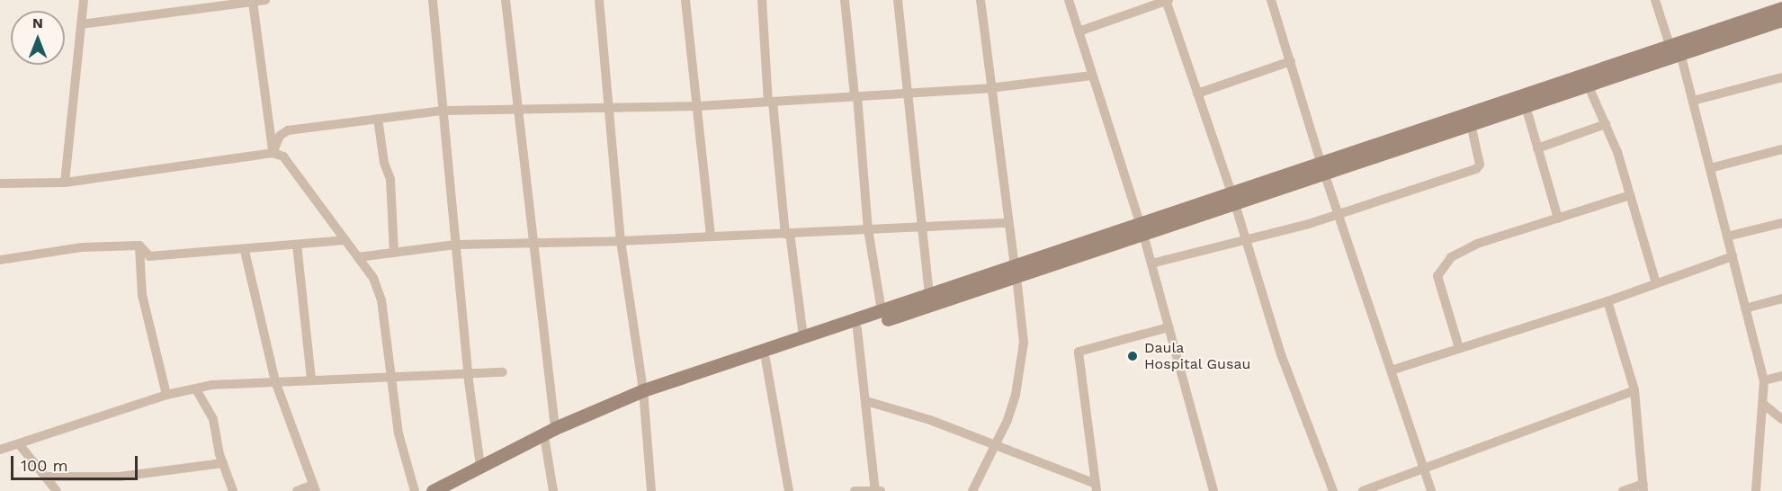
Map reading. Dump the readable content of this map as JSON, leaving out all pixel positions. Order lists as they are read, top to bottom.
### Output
{
  "places": ["Daula Hospital Gusau"],
  "scale_bar": "100 m",
  "north": "top"
}
